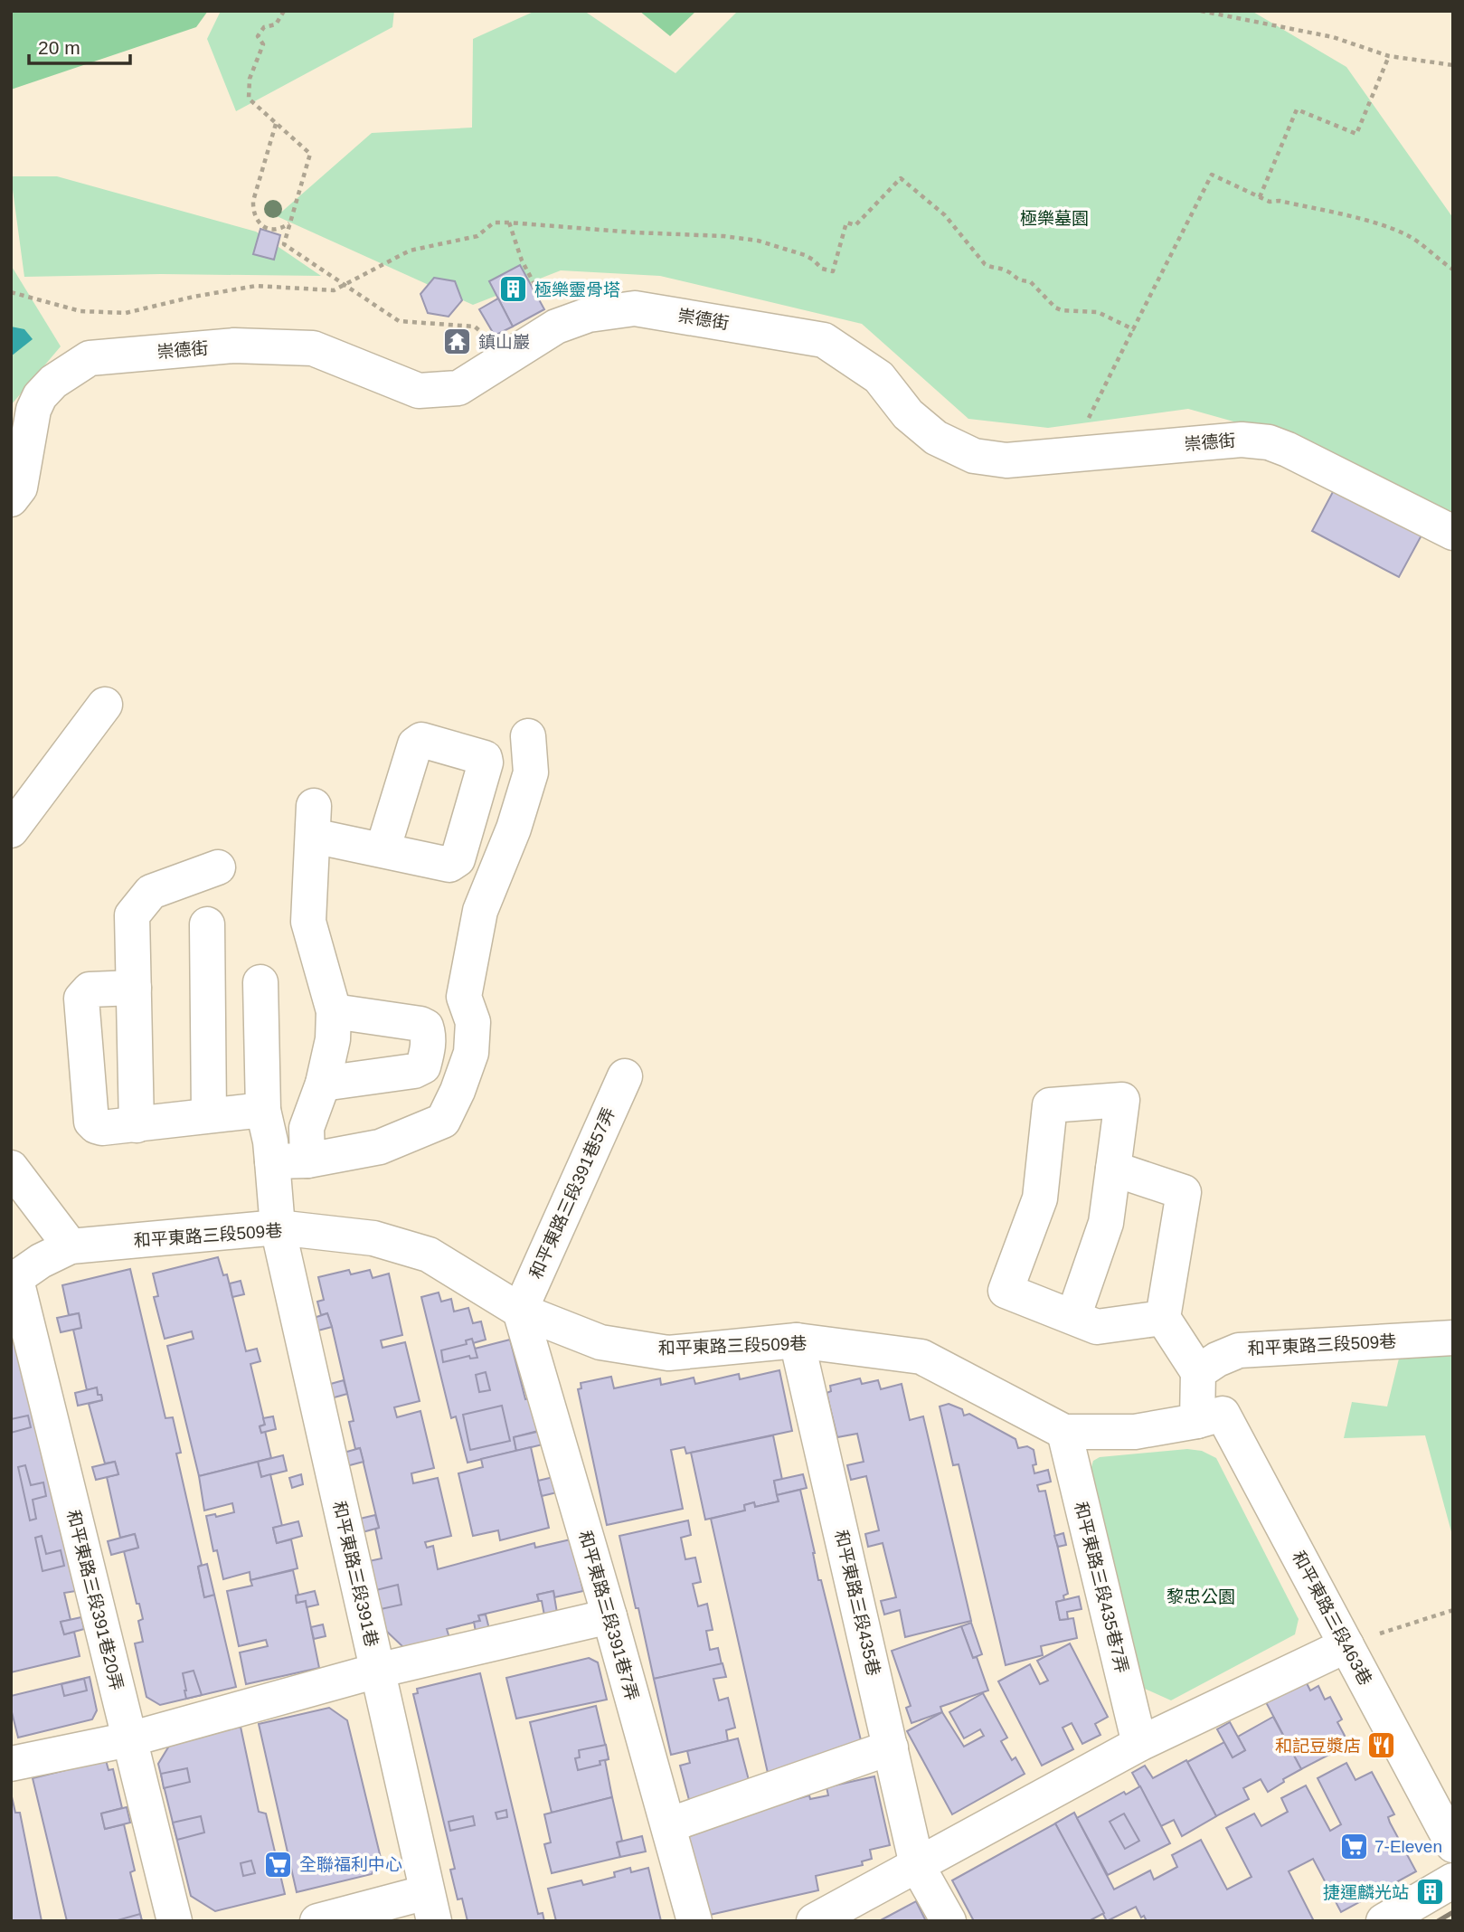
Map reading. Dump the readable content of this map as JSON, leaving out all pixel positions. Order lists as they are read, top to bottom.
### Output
{
  "streets": {
    "street": [
      "崇德街",
      "和平東路三段391巷57弄",
      "和平東路三段509巷",
      "和平東路三段391巷",
      "和平東路三段435巷7弄",
      "和平東路三段391巷20弄",
      "和平東路三段435巷",
      "和平東路三段391巷7弄",
      "和平東路三段463巷"
    ]
  },
  "crossings": [
    ["和平東路三段391巷57弄", "和平東路三段509巷"],
    ["和平東路三段391巷57弄", "和平東路三段391巷7弄"],
    ["和平東路三段509巷", "和平東路三段391巷"],
    ["和平東路三段509巷", "和平東路三段435巷7弄"],
    ["和平東路三段509巷", "和平東路三段391巷20弄"],
    ["和平東路三段509巷", "和平東路三段435巷"],
    ["和平東路三段509巷", "和平東路三段391巷7弄"],
    ["和平東路三段509巷", "和平東路三段463巷"]
  ],
  "parks": ["極樂墓園", "黎忠公園"],
  "places": {
    "building": ["極樂靈骨塔", "捷運麟光站"],
    "temple": ["鎮山巖"],
    "restaurant": ["和記豆漿店"],
    "supermarket": ["7-Eleven", "全聯福利中心"]
  },
  "scale_bar": "20 m"
}
